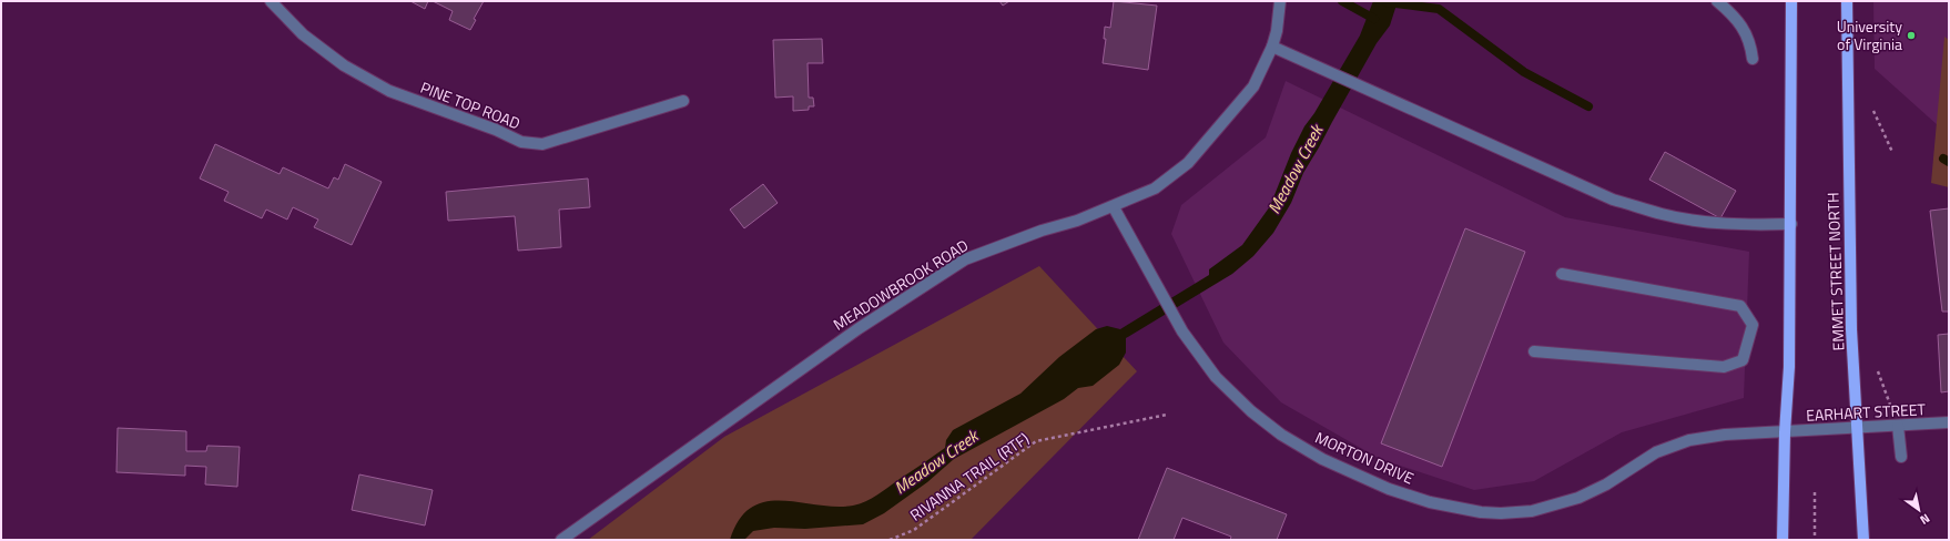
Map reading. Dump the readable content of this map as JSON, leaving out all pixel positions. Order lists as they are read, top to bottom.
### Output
{
  "streets": {
    "main road": ["EMMET STREET NORTH"],
    "street": [
      "PINE TOP ROAD",
      "MEADOWBROOK ROAD",
      "EARHART STREET",
      "MORTON DRIVE"
    ],
    "path": ["RIVANNA TRAIL (RTF)"]
  },
  "crossings": [
    ["EMMET STREET NORTH", "EARHART STREET"],
    ["MEADOWBROOK ROAD", "MORTON DRIVE"],
    ["EARHART STREET", "MORTON DRIVE"]
  ],
  "water": ["Meadow Creek"],
  "places": ["University of Virginia"],
  "north": "bottom right"
}
